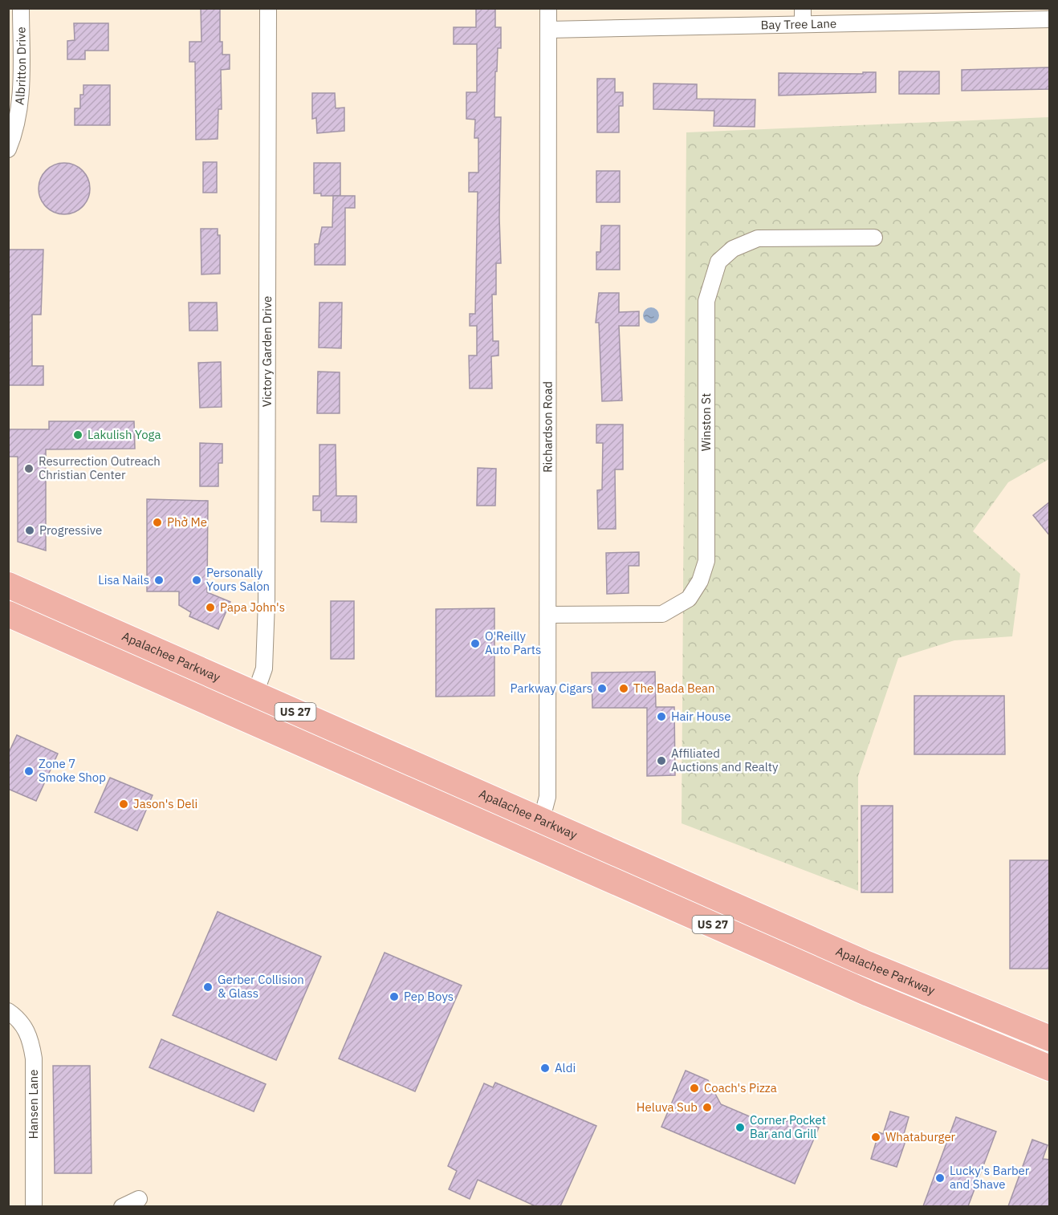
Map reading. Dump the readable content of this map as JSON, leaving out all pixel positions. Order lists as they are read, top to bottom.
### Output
{
  "streets": {
    "main road": ["Apalachee Parkway", "US 27"],
    "street": [
      "Bay Tree Lane",
      "Albritton Drive",
      "Victory Garden Drive",
      "Winston St",
      "Richardson Road",
      "Hansen Lane"
    ]
  },
  "crossings": [
    ["Bay Tree Lane", "Richardson Road"],
    ["Victory Garden Drive", "Apalachee Parkway"],
    ["Winston St", "Richardson Road"],
    ["Richardson Road", "Apalachee Parkway"]
  ],
  "places": [
    "Lakulish Yoga",
    "Resurrection Outreach Christian Center",
    "Phở Me",
    "Progressive",
    "Lisa Nails",
    "Personally Yours Salon",
    "Papa John's",
    "O'Reilly Auto Parts",
    "Parkway Cigars",
    "The Bada Bean",
    "Hair House",
    "Affiliated Auctions and Realty",
    "Zone 7 Smoke Shop",
    "Jason's Deli",
    "Gerber Collision & Glass",
    "Pep Boys",
    "Aldi",
    "Coach's Pizza",
    "Heluva Sub",
    "Corner Pocket Bar and Grill",
    "Whataburger",
    "Lucky's Barber and Shave"
  ]
}
